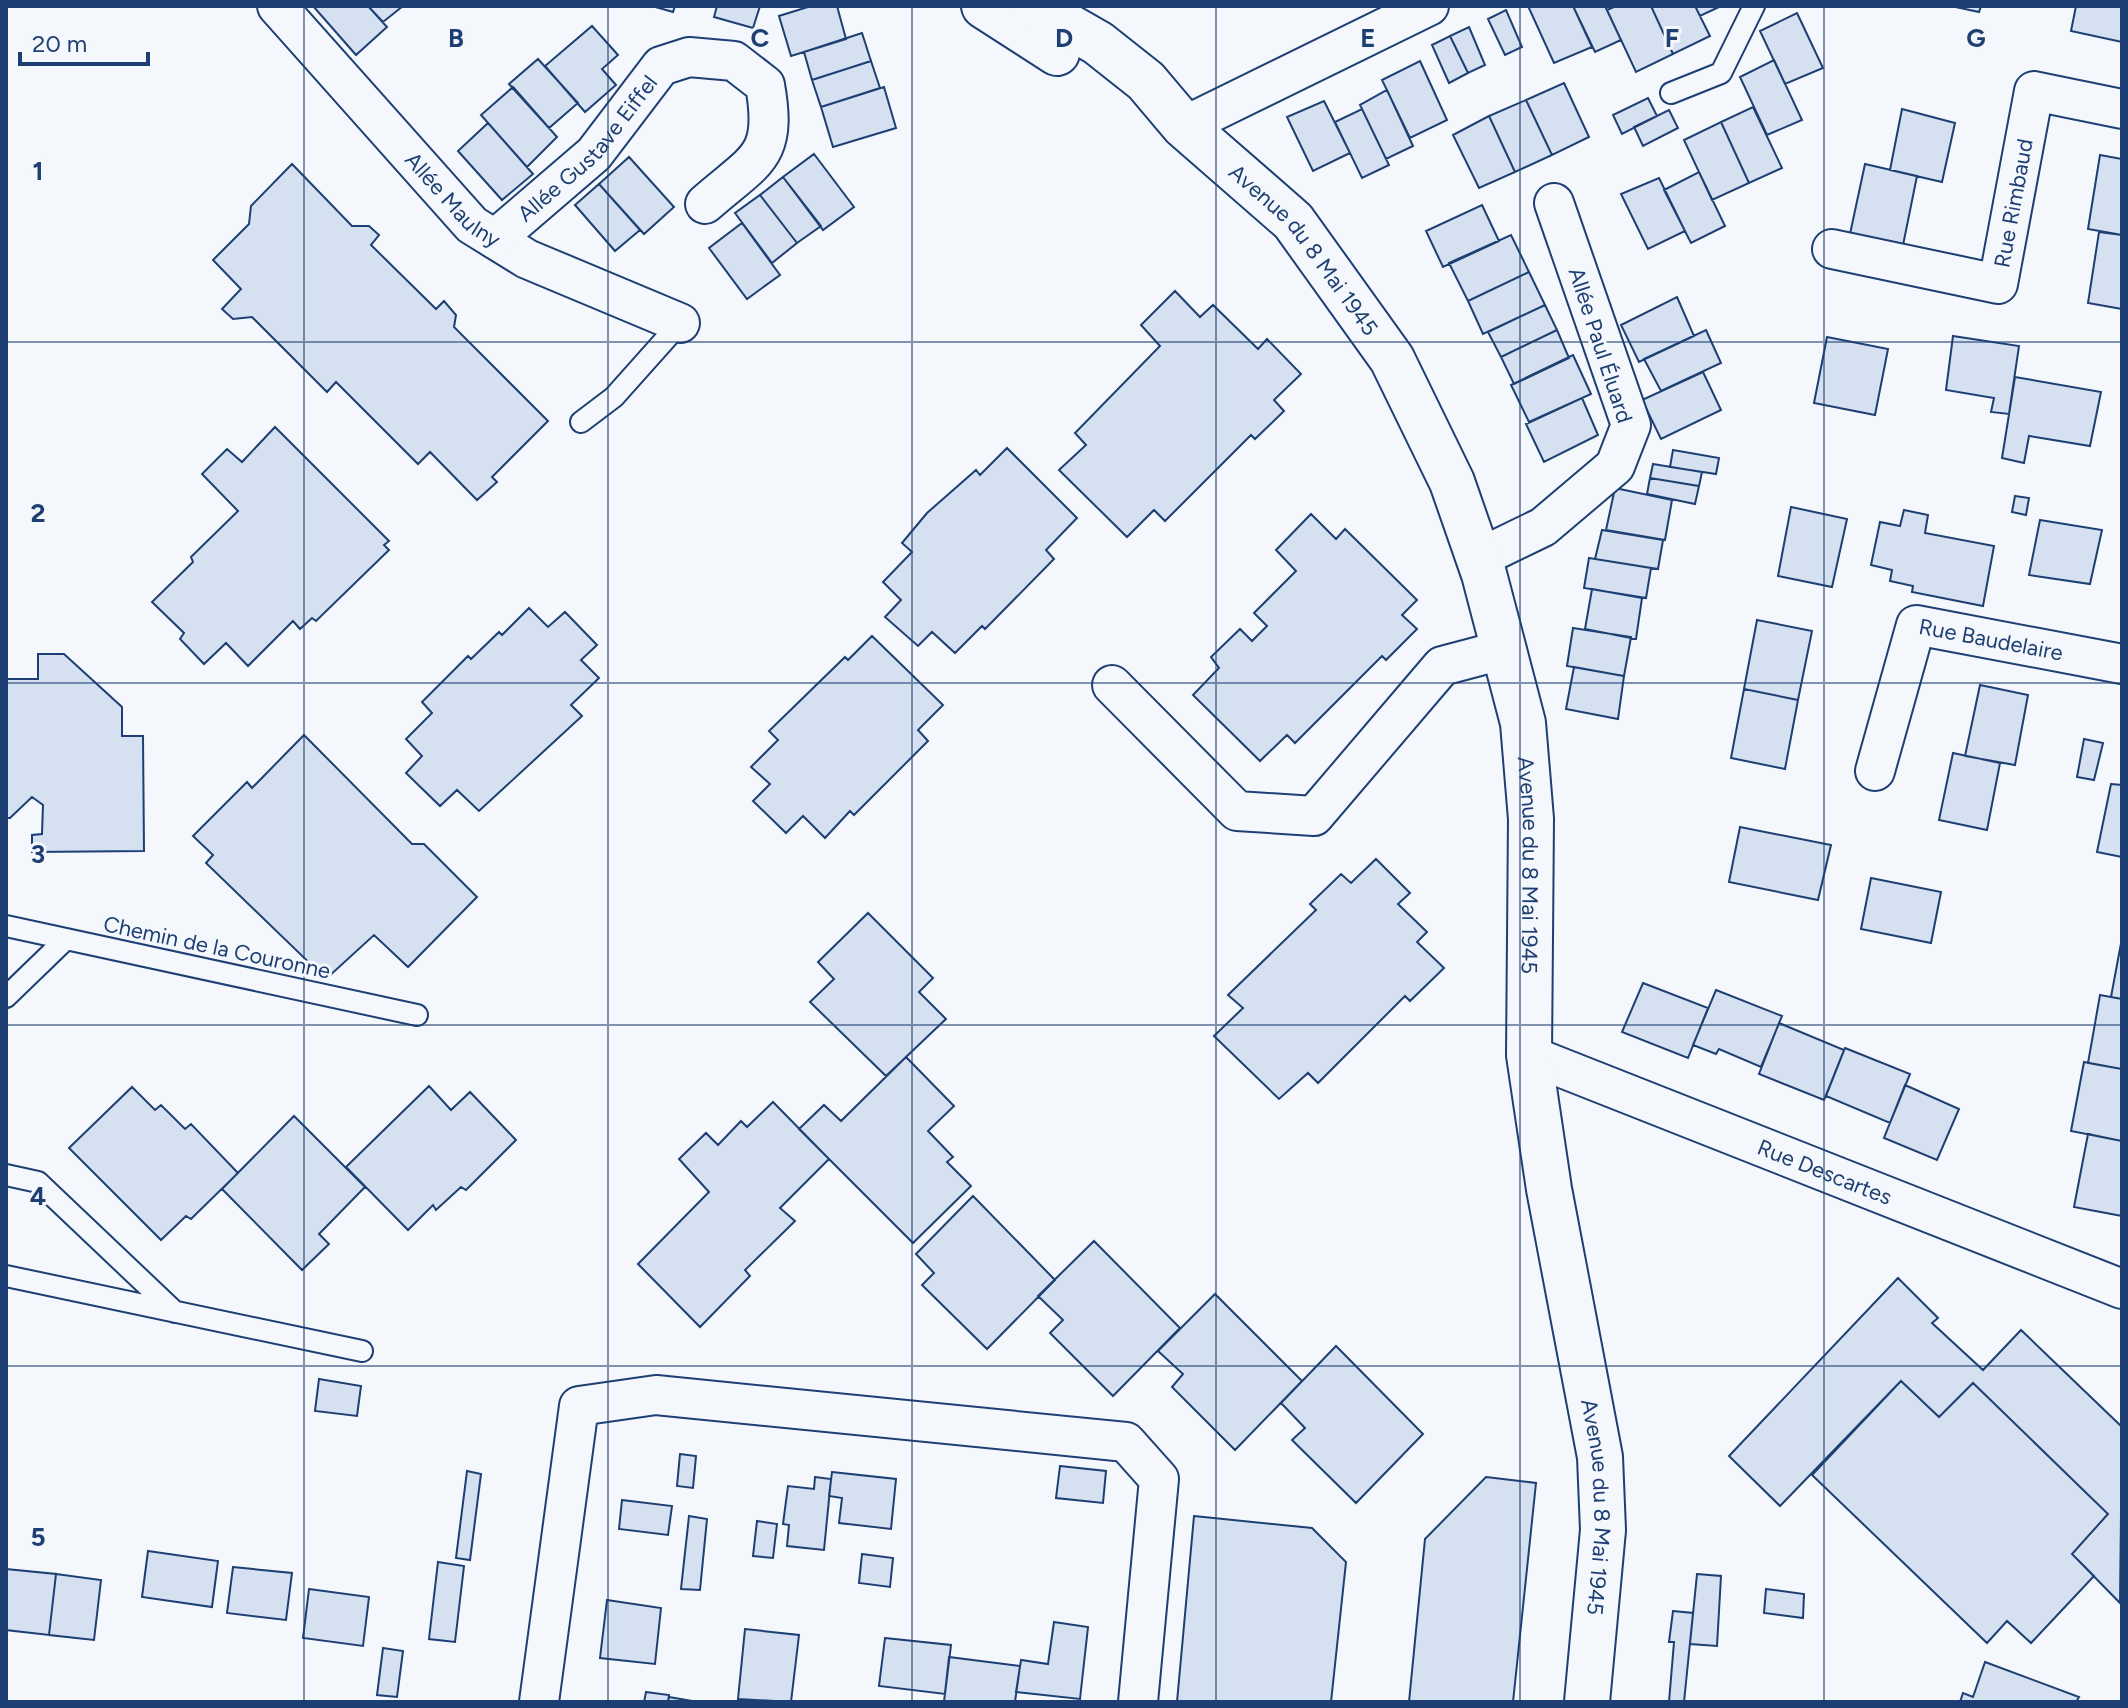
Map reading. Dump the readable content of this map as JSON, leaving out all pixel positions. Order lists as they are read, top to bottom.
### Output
{
  "streets": {
    "street": [
      "Allée Gustave Eiffel",
      "Allée Maulny",
      "Rue Rimbaud",
      "Avenue du 8 Mai 1945",
      "Allée Paul Éluard",
      "Rue Baudelaire",
      "Rue Descartes"
    ],
    "lane": ["Chemin de la Couronne"]
  },
  "crossings": [
    ["Allée Gustave Eiffel", "Allée Maulny"],
    ["Avenue du 8 Mai 1945", "Allée Paul Éluard"],
    ["Avenue du 8 Mai 1945", "Rue Descartes"]
  ],
  "scale_bar": "20 m",
  "grid": {
    "columns": [
      "B",
      "C",
      "D",
      "E",
      "F",
      "G"
    ],
    "rows": [
      "1",
      "2",
      "3",
      "4",
      "5"
    ]
  }
}
